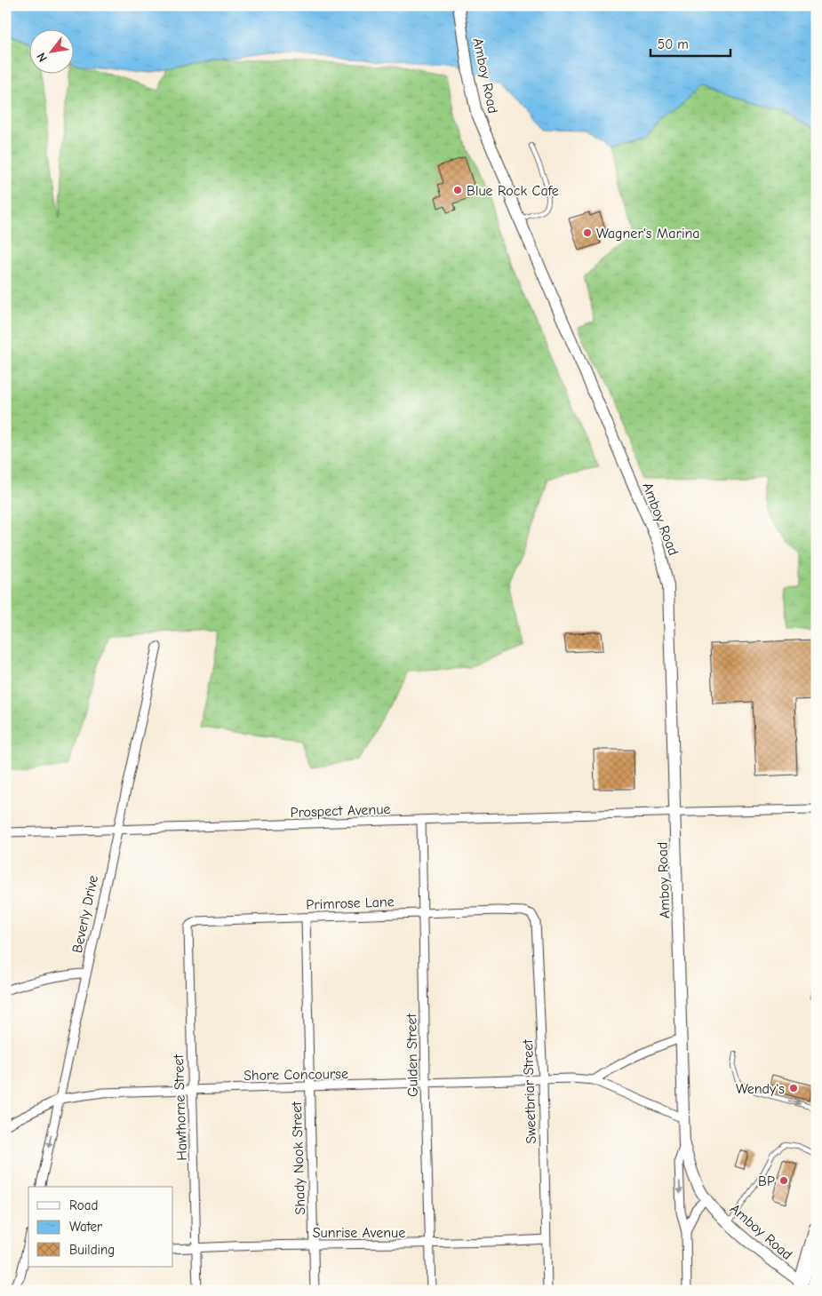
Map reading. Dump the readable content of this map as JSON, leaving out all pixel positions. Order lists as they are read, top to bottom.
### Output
{
  "streets": {
    "main road": ["Amboy Road"],
    "street": [
      "Prospect Avenue",
      "Primrose Lane",
      "Beverly Drive",
      "Gulden Street",
      "Shore Concourse",
      "Sweetbriar Street",
      "Hawthorne Street",
      "Shady Nook Street",
      "Sunrise Avenue"
    ]
  },
  "crossings": [
    ["Amboy Road", "Prospect Avenue"],
    ["Amboy Road", "Shore Concourse"],
    ["Prospect Avenue", "Beverly Drive"],
    ["Prospect Avenue", "Gulden Street"],
    ["Primrose Lane", "Gulden Street"],
    ["Primrose Lane", "Sweetbriar Street"],
    ["Primrose Lane", "Hawthorne Street"],
    ["Primrose Lane", "Shady Nook Street"],
    ["Beverly Drive", "Shore Concourse"],
    ["Gulden Street", "Shore Concourse"],
    ["Gulden Street", "Sunrise Avenue"],
    ["Shore Concourse", "Sweetbriar Street"],
    ["Shore Concourse", "Hawthorne Street"],
    ["Shore Concourse", "Shady Nook Street"],
    ["Sweetbriar Street", "Sunrise Avenue"],
    ["Hawthorne Street", "Sunrise Avenue"],
    ["Shady Nook Street", "Sunrise Avenue"]
  ],
  "places": [
    "Blue Rock Cafe",
    "Wagner's Marina",
    "Wendy's",
    "BP"
  ],
  "legend": ["Road", "Water", "Building"],
  "scale_bar": "50 m",
  "north": "bottom left"
}
